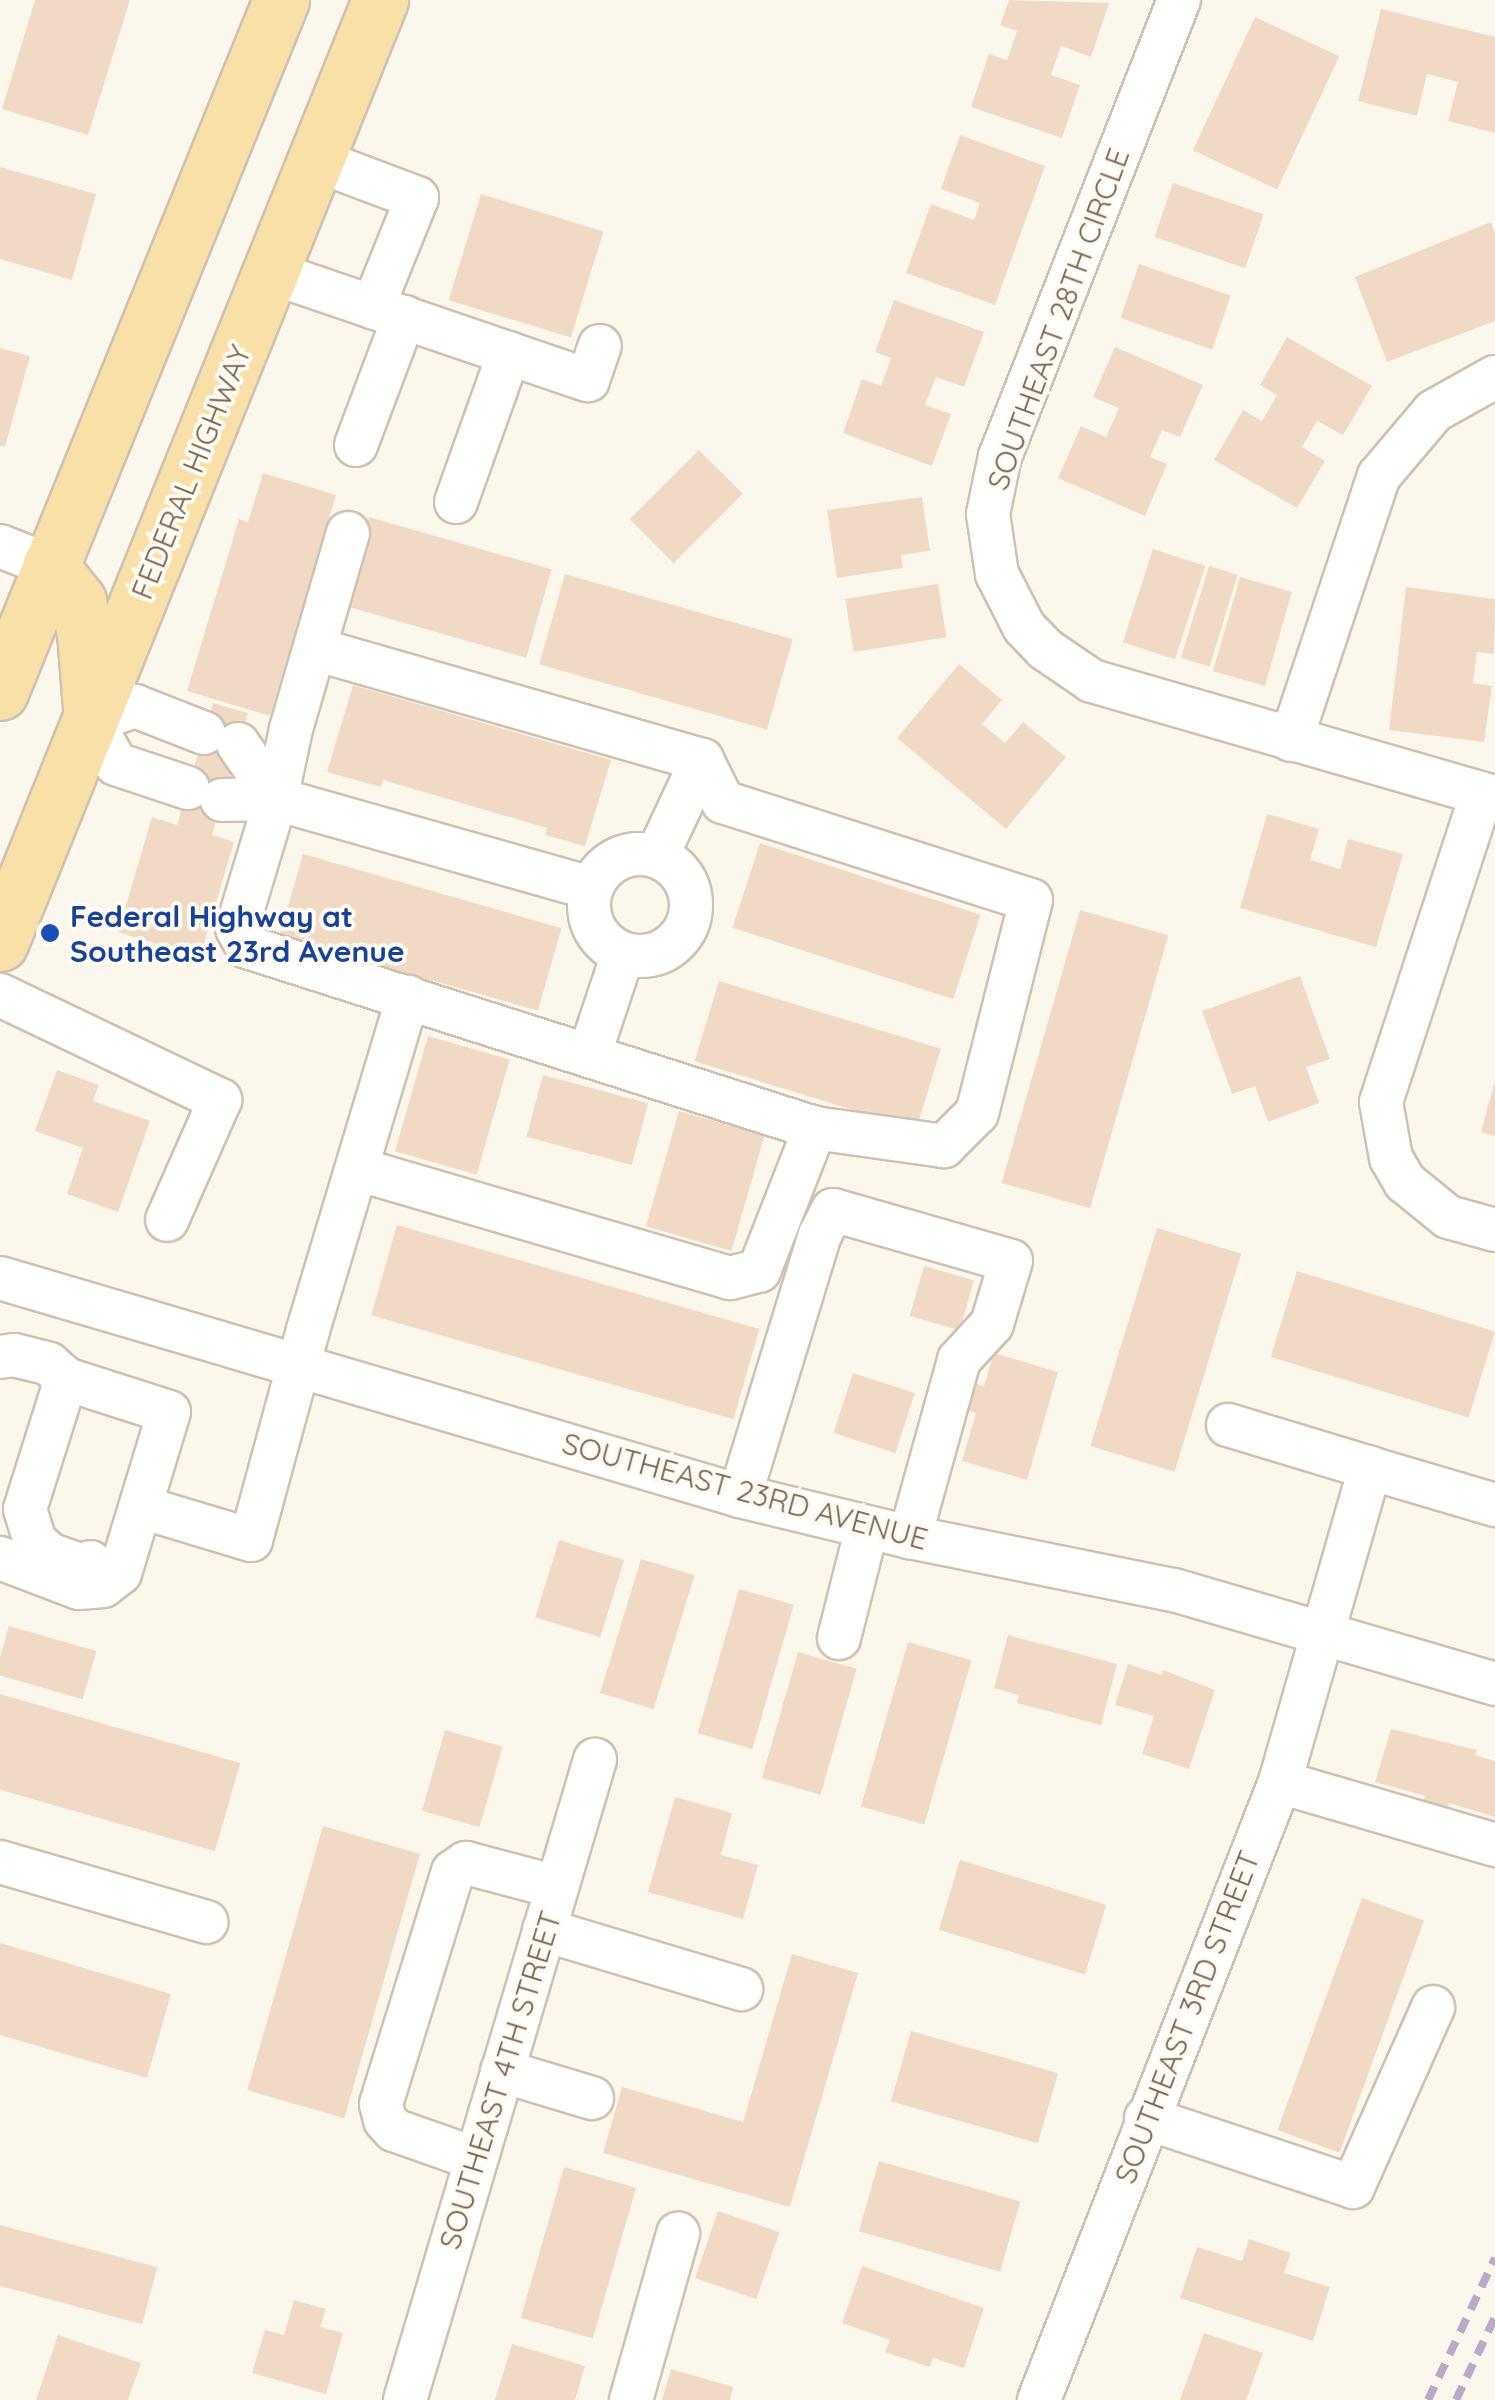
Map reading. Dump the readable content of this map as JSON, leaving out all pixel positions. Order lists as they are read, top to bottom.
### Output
{
  "streets": {
    "main road": ["FEDERAL HIGHWAY"],
    "street": [
      "SOUTHEAST 28TH CIRCLE",
      "SOUTHEAST 23RD AVENUE",
      "SOUTHEAST 3RD STREET",
      "SOUTHEAST 4TH STREET"
    ]
  },
  "crossings": [
    ["SOUTHEAST 23RD AVENUE", "SOUTHEAST 3RD STREET"]
  ],
  "places": ["Federal Highway at Southeast 23rd Avenue"]
}
